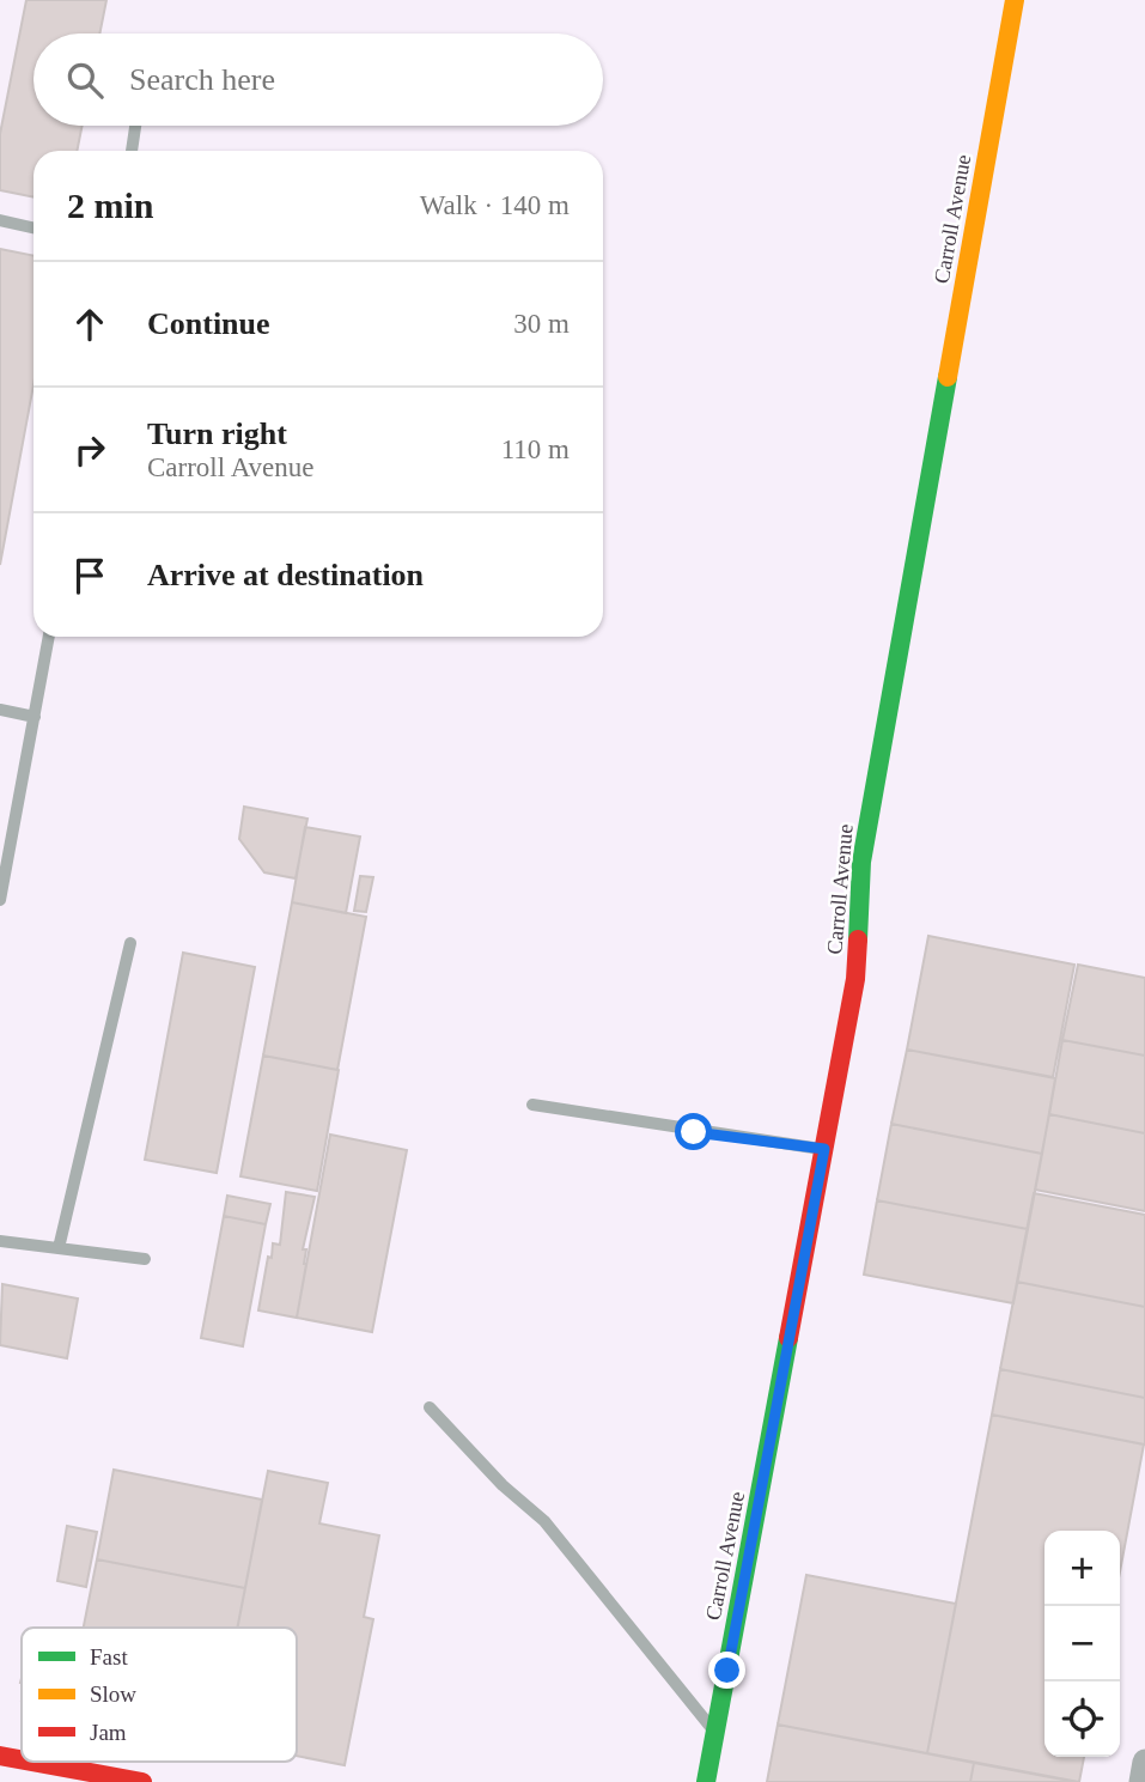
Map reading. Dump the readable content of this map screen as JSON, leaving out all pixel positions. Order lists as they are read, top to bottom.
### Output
{
  "streets": {
    "street": ["Carroll Avenue"]
  },
  "legend": ["Fast", "Slow", "Jam"],
  "page": {
    "search": "Search here",
    "heading": ["2 min", "Walk · 140 m"],
    "list": [
      ["Continue", "30 m"],
      ["Turn right", "Carroll Avenue", "110 m"],
      "Arrive at destination"
    ],
    "map_buttons": ["+", "−"]
  }
}
